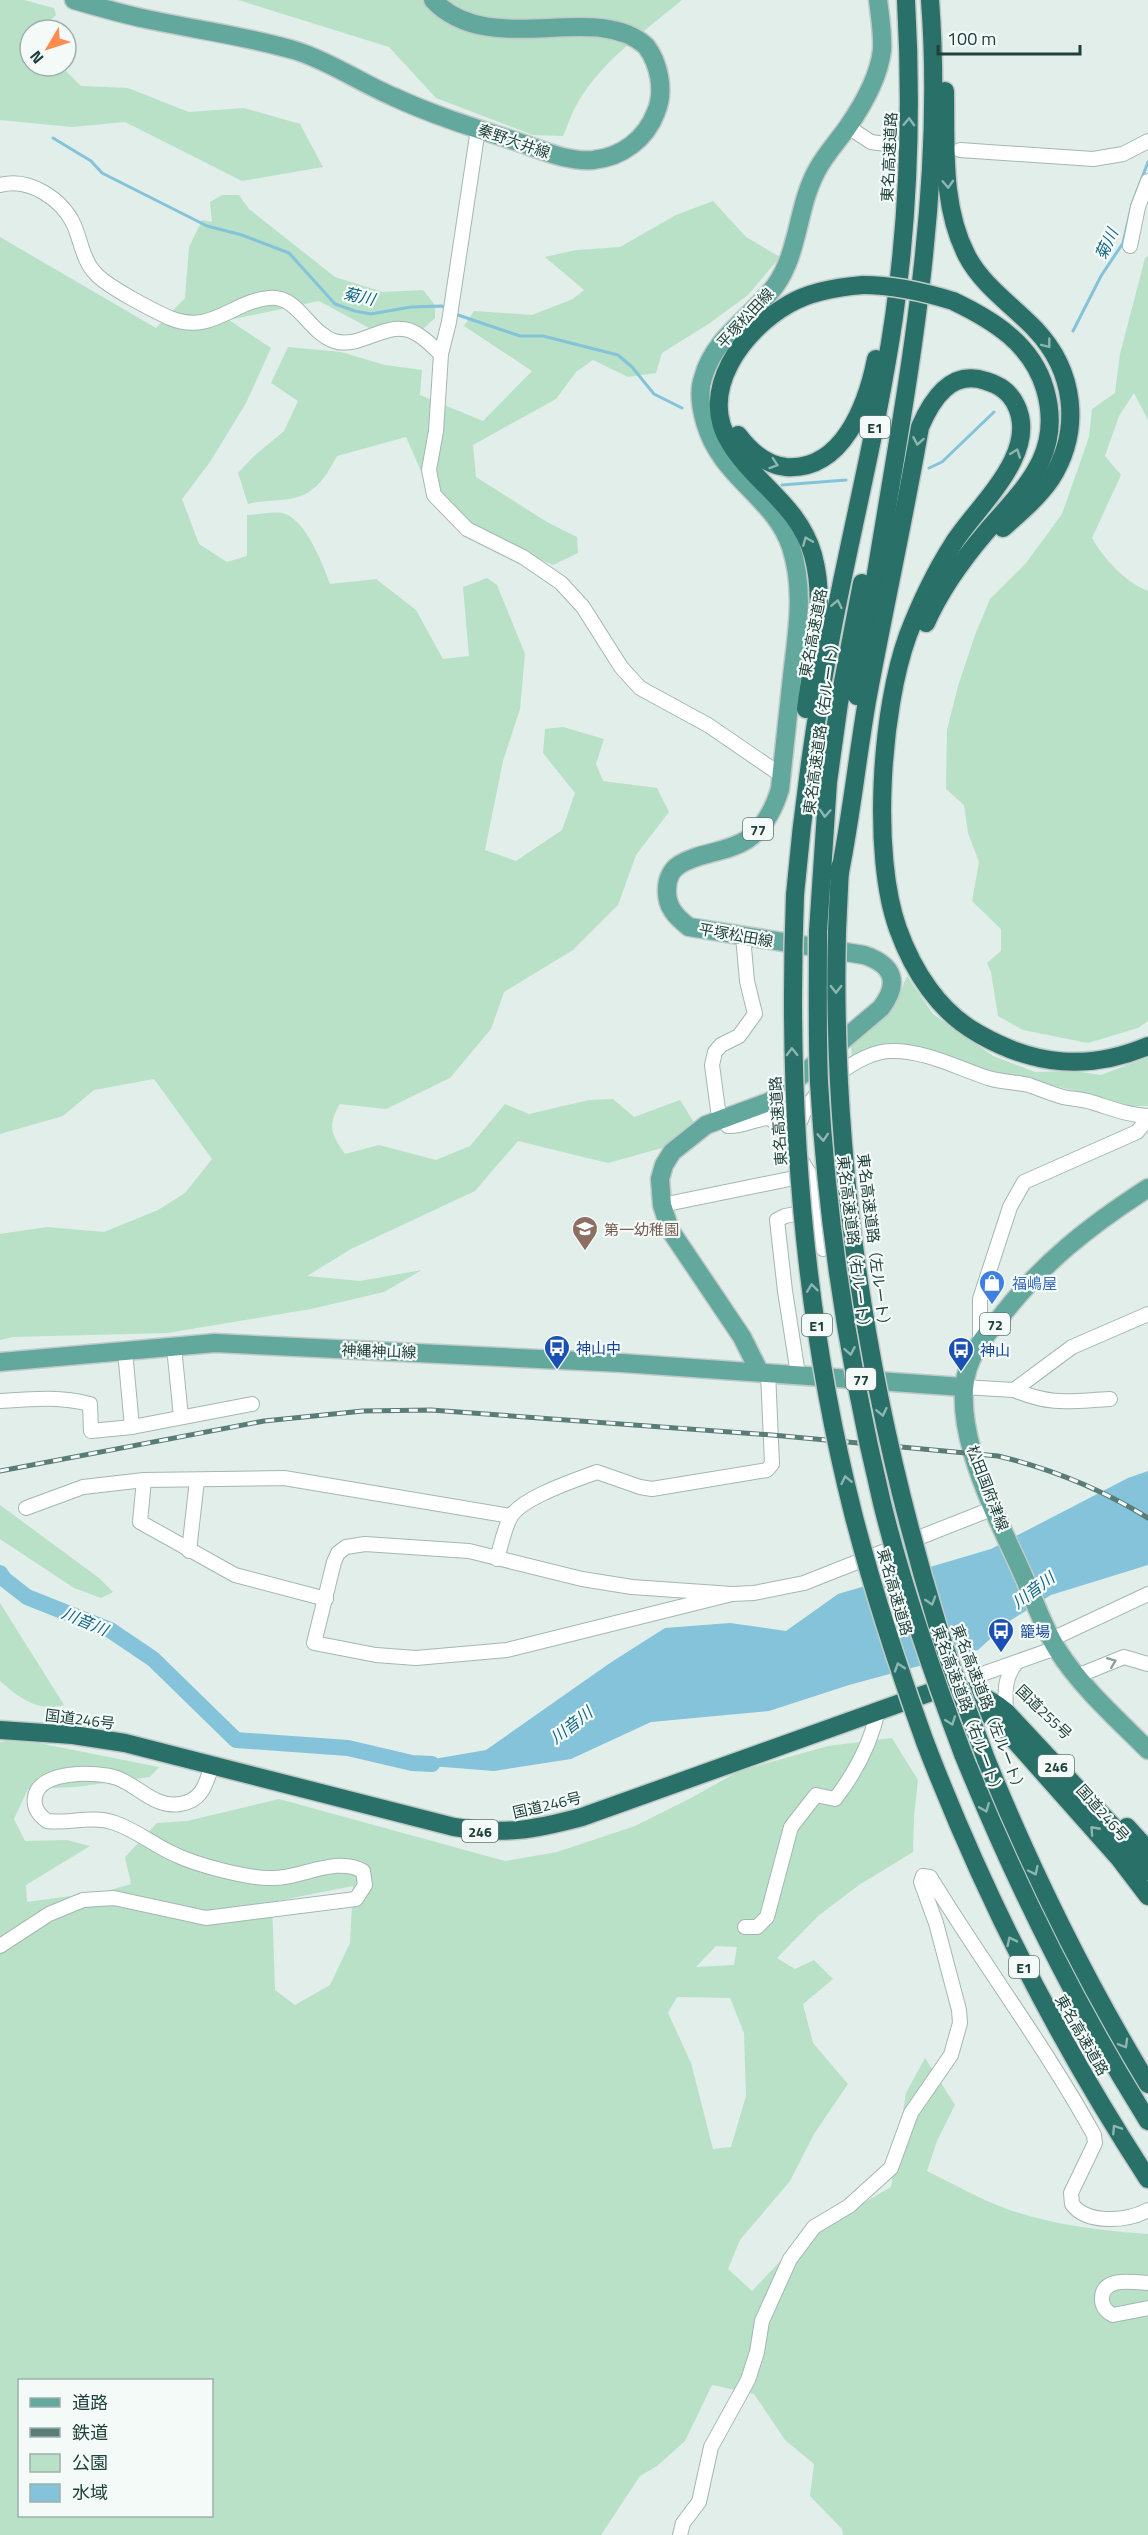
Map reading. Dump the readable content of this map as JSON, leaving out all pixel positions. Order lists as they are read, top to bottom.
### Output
{
  "streets": {
    "highway": [
      "東名高速道路",
      "E1",
      "東名高速道路（右ルート）",
      "東名高速道路（左ルート）",
      "国道255号",
      "国道246号",
      "246"
    ],
    "main road": [
      "秦野大井線",
      "平塚松田線",
      "77",
      "72",
      "神縄神山線",
      "松田国府津線"
    ]
  },
  "crossings": [
    ["平塚松田線", "77"],
    ["平塚松田線", "神縄神山線"],
    ["E1", "東名高速道路（右ルート）"],
    ["E1", "東名高速道路（左ルート）"],
    ["東名高速道路（右ルート）", "東名高速道路（左ルート）"],
    ["77", "神縄神山線"],
    ["77", "松田国府津線"],
    ["国道255号", "国道246号"]
  ],
  "one_way": ["東名高速道路", "東名高速道路（右ルート）", "東名高速道路（左ルート）"],
  "water": ["菊川", "川音川"],
  "places": {
    "school or university": ["第一幼稚園"],
    "shop": ["福嶋屋"],
    "bus stop": ["神山中", "神山", "籠場"]
  },
  "legend": [
    "道路",
    "鉄道",
    "公園",
    "水域"
  ],
  "scale_bar": "100 m",
  "north": "bottom left"
}
